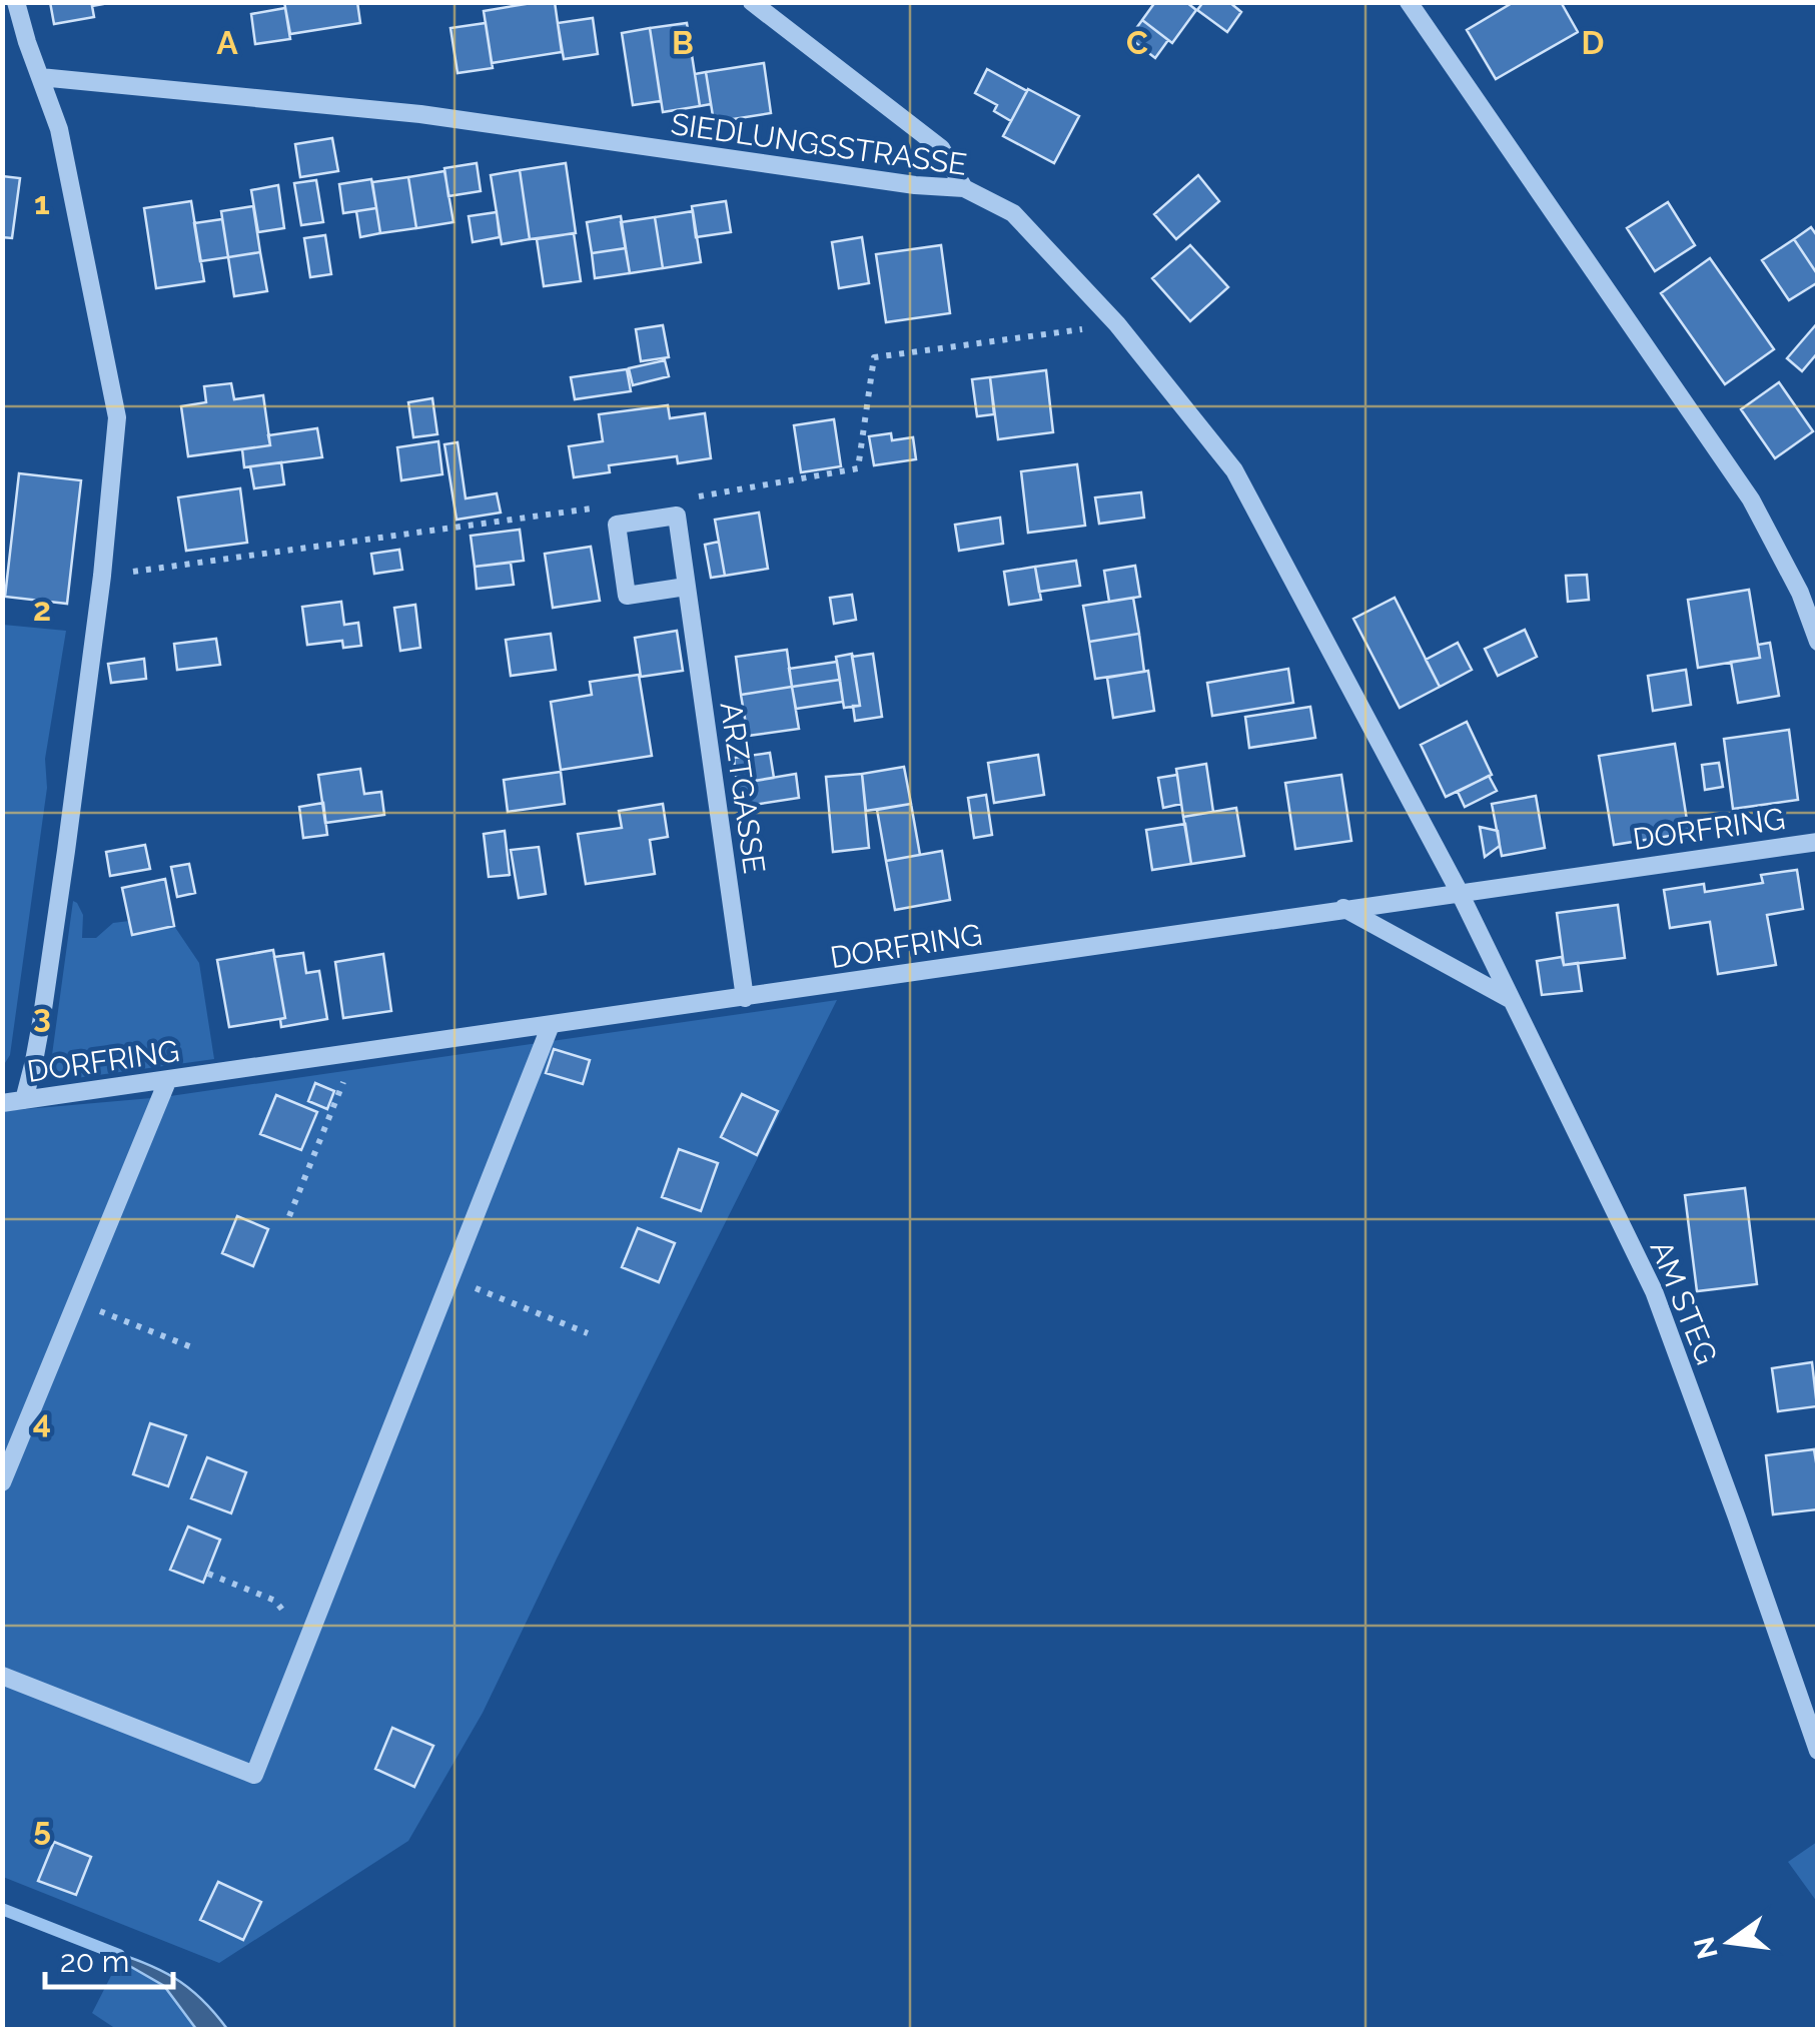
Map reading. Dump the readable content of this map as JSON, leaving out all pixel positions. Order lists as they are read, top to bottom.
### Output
{
  "streets": {
    "street": [
      "SIEDLUNGSSTRASSE",
      "ARZTGASSE",
      "DORFRING",
      "AM STEG"
    ]
  },
  "crossings": [
    ["SIEDLUNGSSTRASSE", "DORFRING"],
    ["SIEDLUNGSSTRASSE", "AM STEG"],
    ["ARZTGASSE", "DORFRING"],
    ["DORFRING", "AM STEG"]
  ],
  "scale_bar": "20 m",
  "north": "left",
  "grid": {
    "columns": [
      "A",
      "B",
      "C",
      "D"
    ],
    "rows": [
      "1",
      "2",
      "3",
      "4",
      "5"
    ]
  }
}
